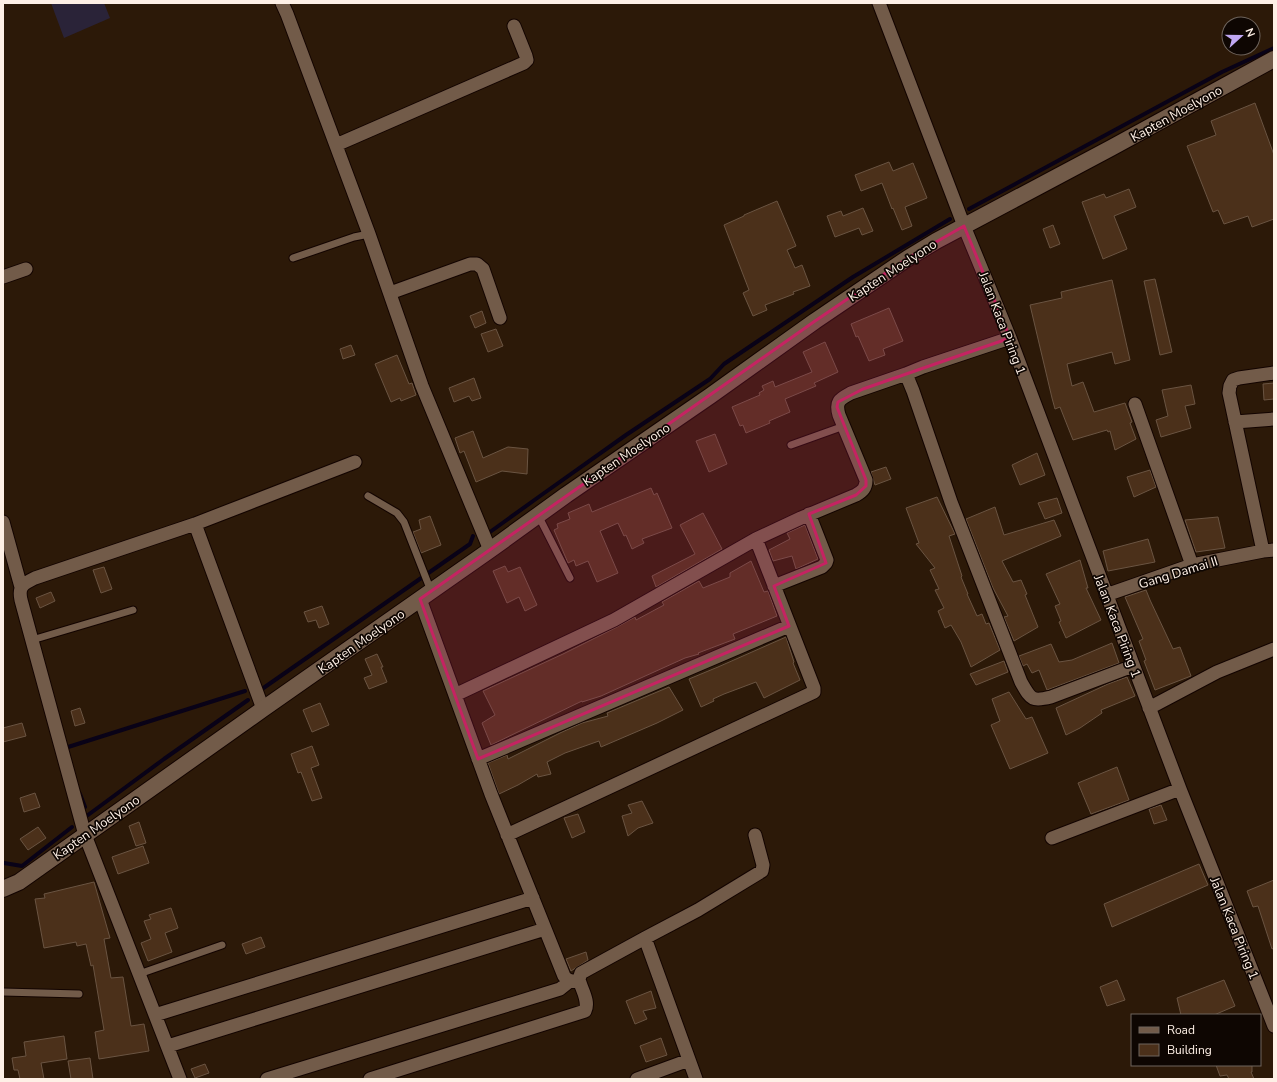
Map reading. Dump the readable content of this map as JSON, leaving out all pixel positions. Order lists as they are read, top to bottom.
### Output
{
  "streets": {
    "street": ["Kapten Moelyono", "Jalan Kaca Piring 1", "Gang Damai II"]
  },
  "crossings": [
    ["Kapten Moelyono", "Jalan Kaca Piring 1"],
    ["Jalan Kaca Piring 1", "Gang Damai II"]
  ],
  "legend": ["Road", "Building"],
  "north": "right"
}
